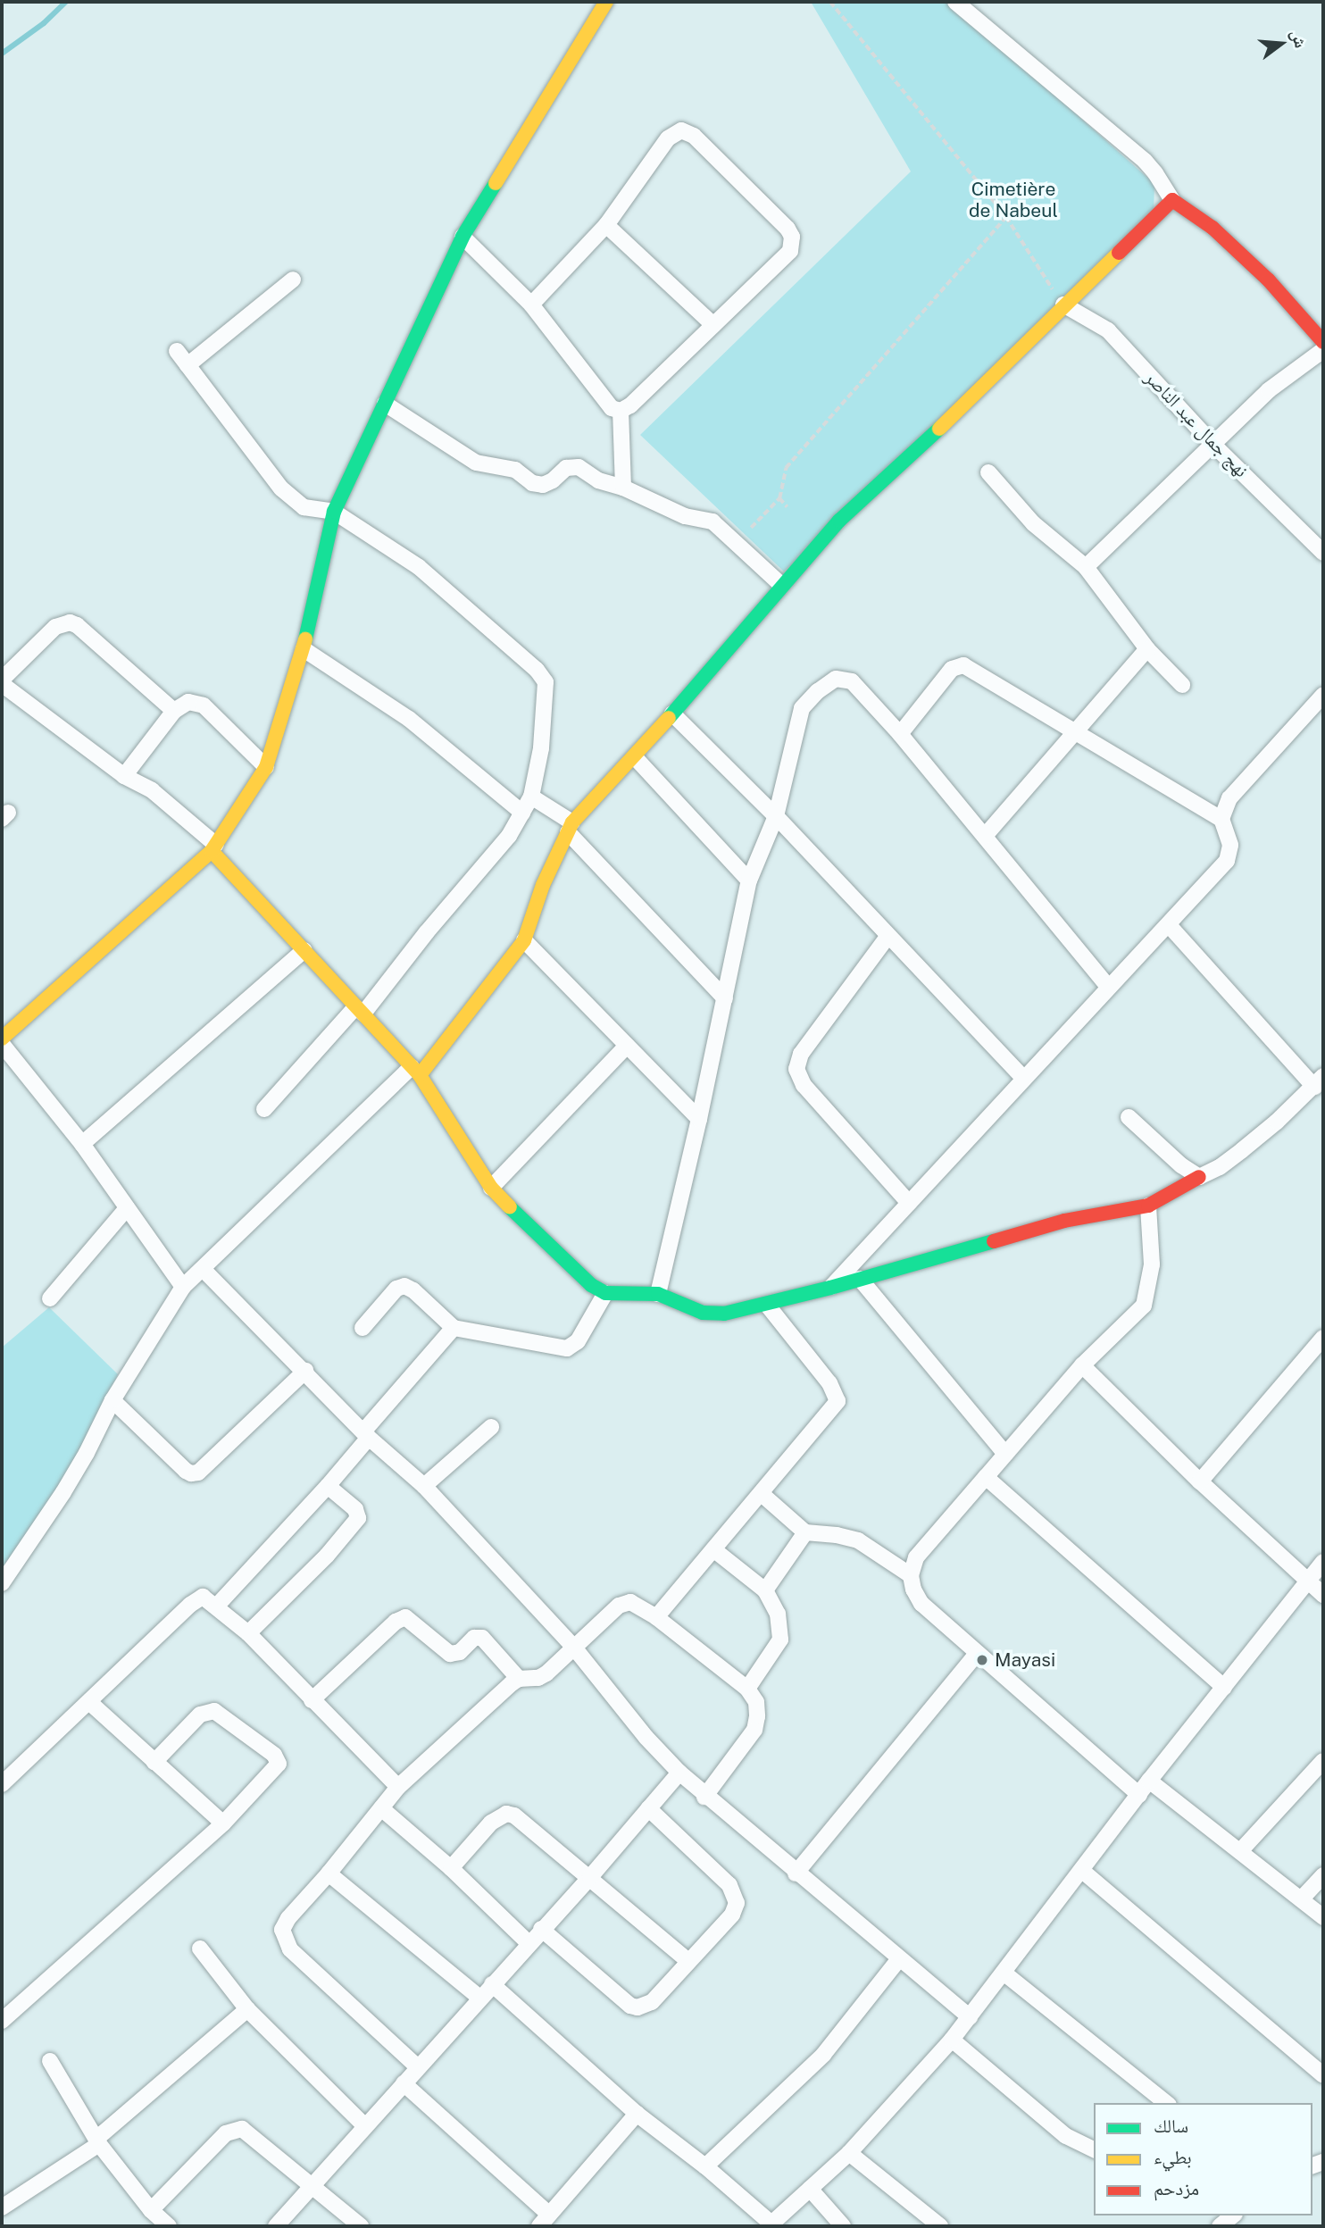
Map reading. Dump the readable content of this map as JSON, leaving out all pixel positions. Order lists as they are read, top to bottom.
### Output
{
  "streets": {
    "street": ["نهج جمال عبد الناصر"]
  },
  "parks": ["Cimetière de Nabeul"],
  "places": ["Mayasi"],
  "legend": ["سالك", "بطيء", "مزدحم"],
  "north": "right"
}
